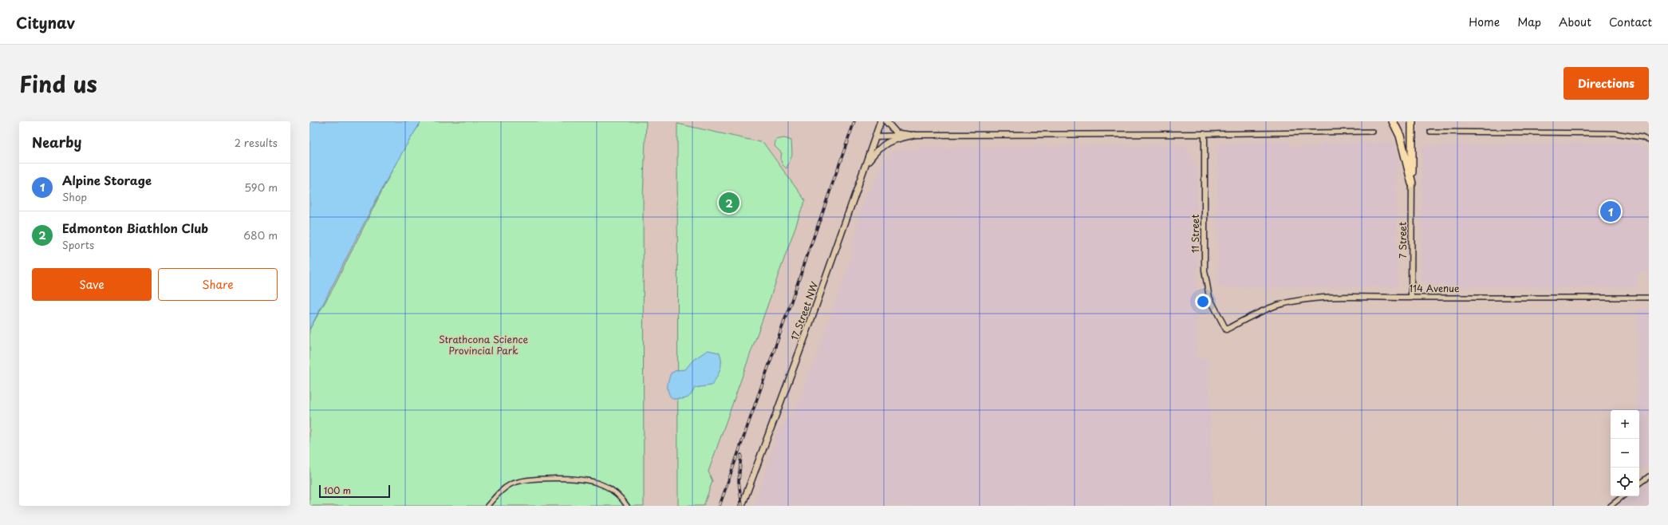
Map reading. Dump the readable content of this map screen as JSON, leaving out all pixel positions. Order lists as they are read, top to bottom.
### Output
{
  "streets": {
    "main road": ["17 Street NW"],
    "street": ["11 Street", "7 Street", "114 Avenue"]
  },
  "crossings": [
    ["11 Street", "114 Avenue"],
    ["7 Street", "114 Avenue"]
  ],
  "parks": ["Strathcona Science Provincial Park"],
  "scale_bar": "100 m",
  "page": {
    "header": "Citynav",
    "nav": [
      "Home",
      "Map",
      "About",
      "Contact"
    ],
    "title": "Find us",
    "buttons": [
      "Directions",
      ["Save", "Share"]
    ],
    "heading": ["Nearby", "2 results"],
    "list": [
      {
        "mark": "1",
        "name": "Alpine Storage",
        "note": "Shop",
        "value": "590 m"
      },
      {
        "mark": "2",
        "name": "Edmonton Biathlon Club",
        "note": "Sports",
        "value": "680 m"
      }
    ],
    "pins": ["2", "1"],
    "map_buttons": ["+", "−"],
    "scale": "100 m"
  }
}
